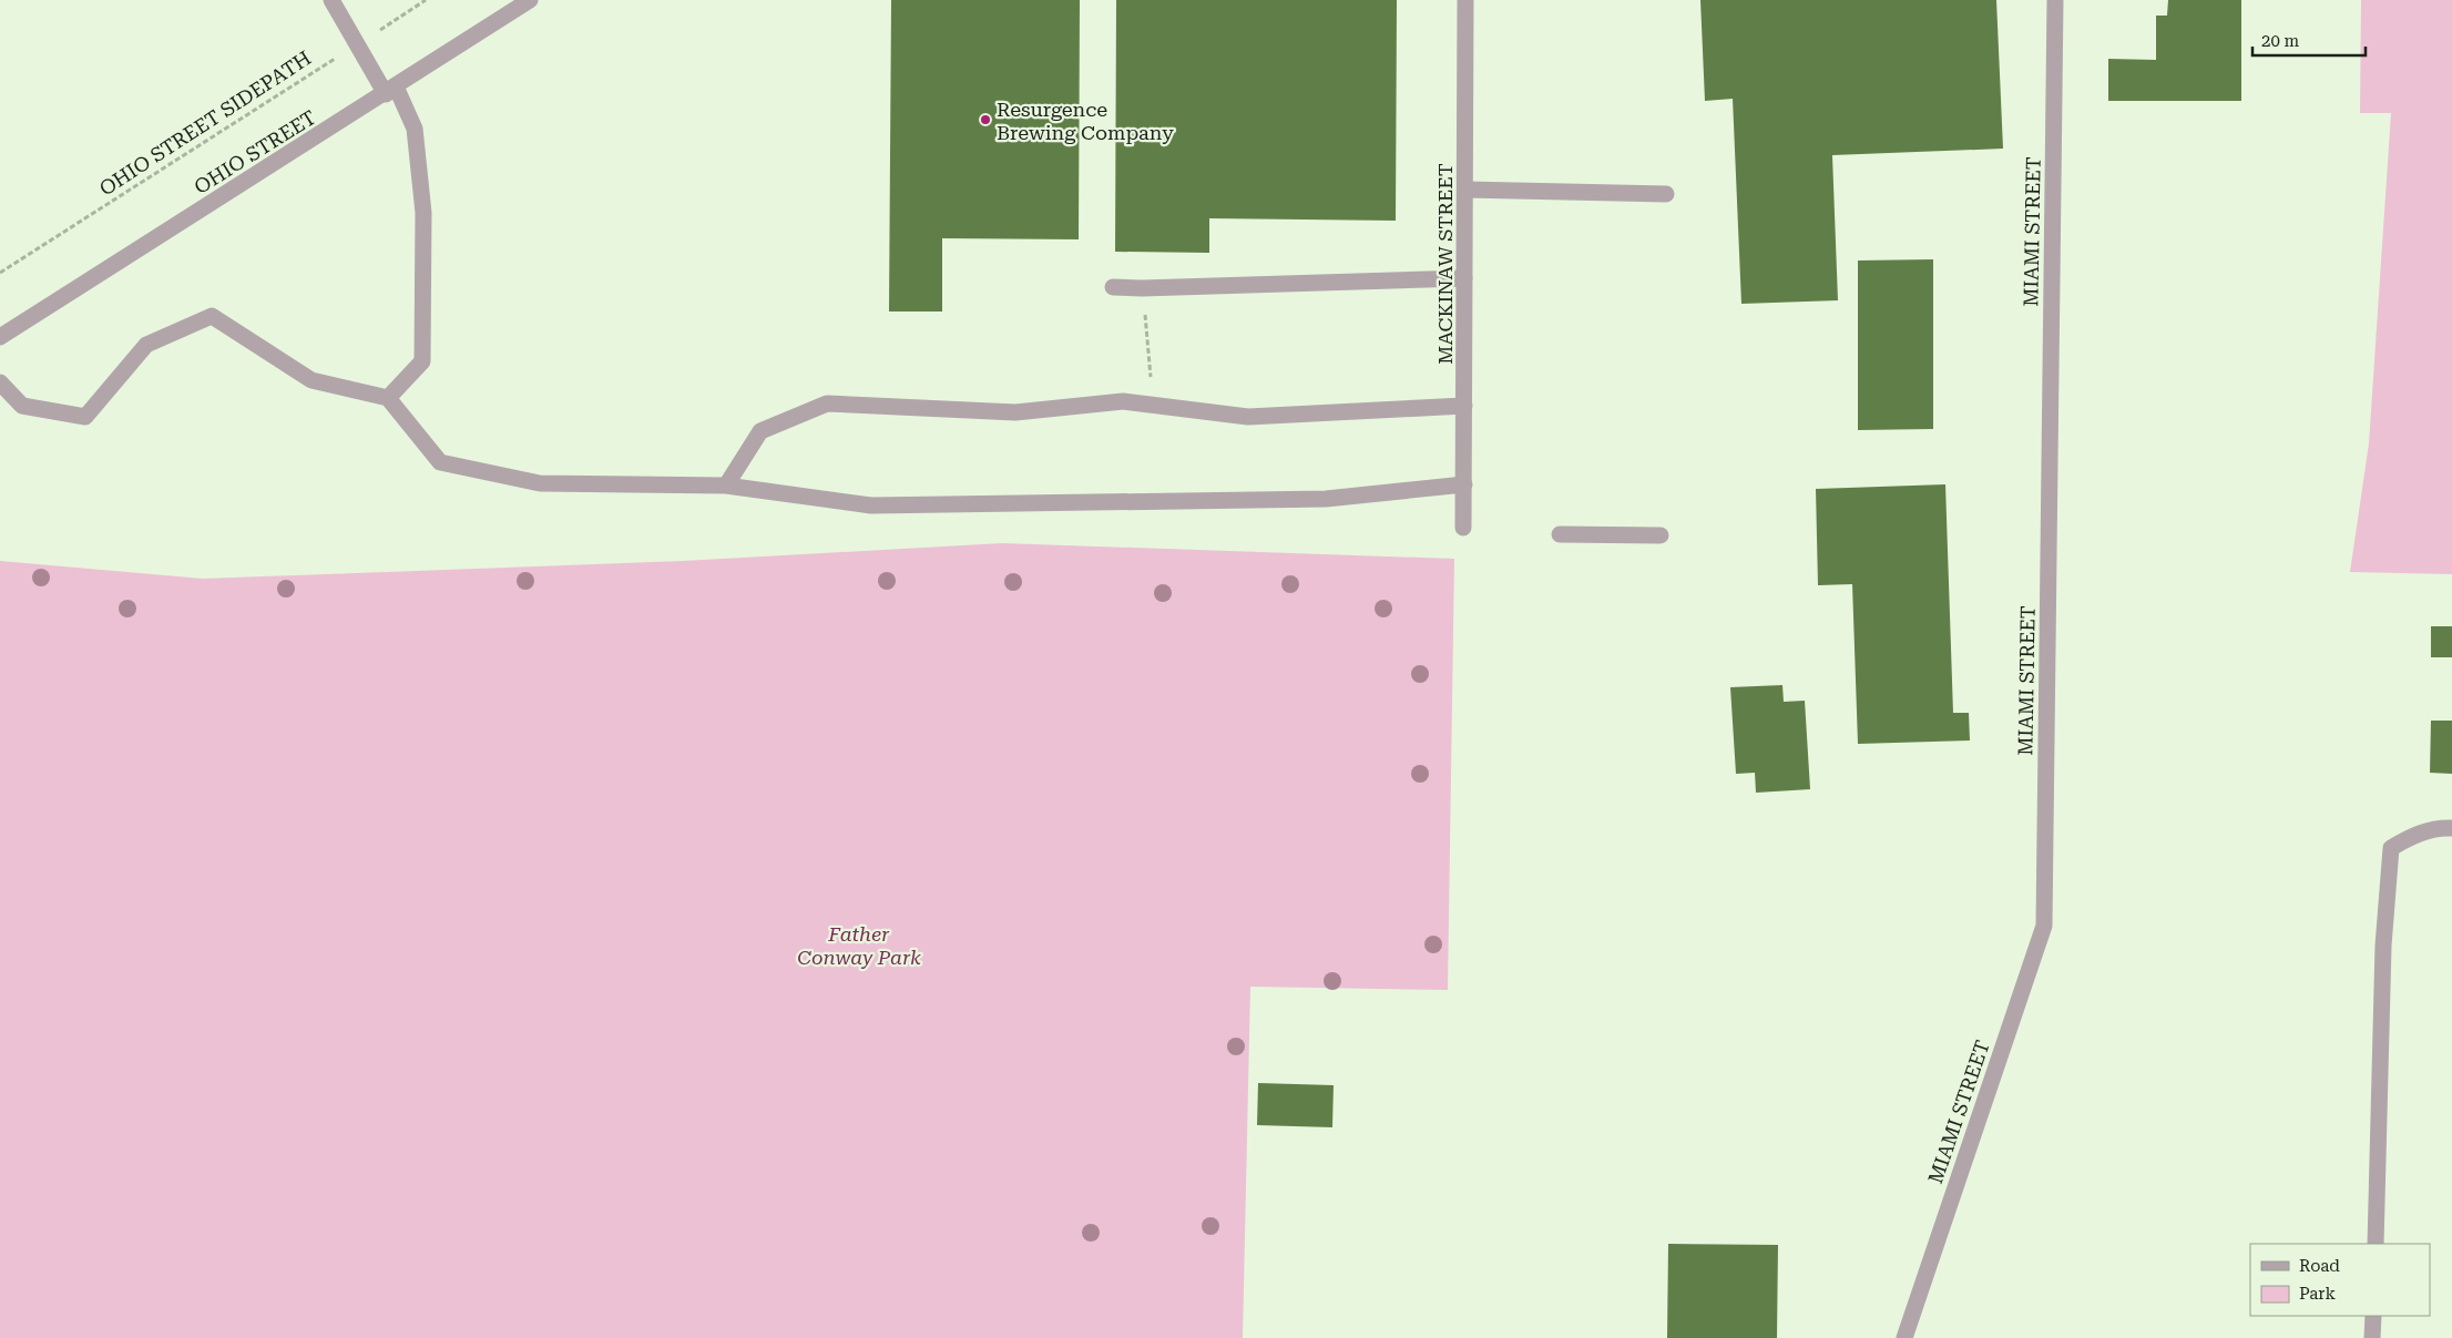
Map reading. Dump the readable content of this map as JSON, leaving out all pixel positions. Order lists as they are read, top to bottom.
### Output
{
  "streets": {
    "street": ["OHIO STREET", "MIAMI STREET", "MACKINAW STREET"],
    "path": ["OHIO STREET SIDEPATH"]
  },
  "parks": ["Father Conway Park"],
  "places": ["Resurgence Brewing Company"],
  "legend": ["Road", "Park"],
  "scale_bar": "20 m"
}
